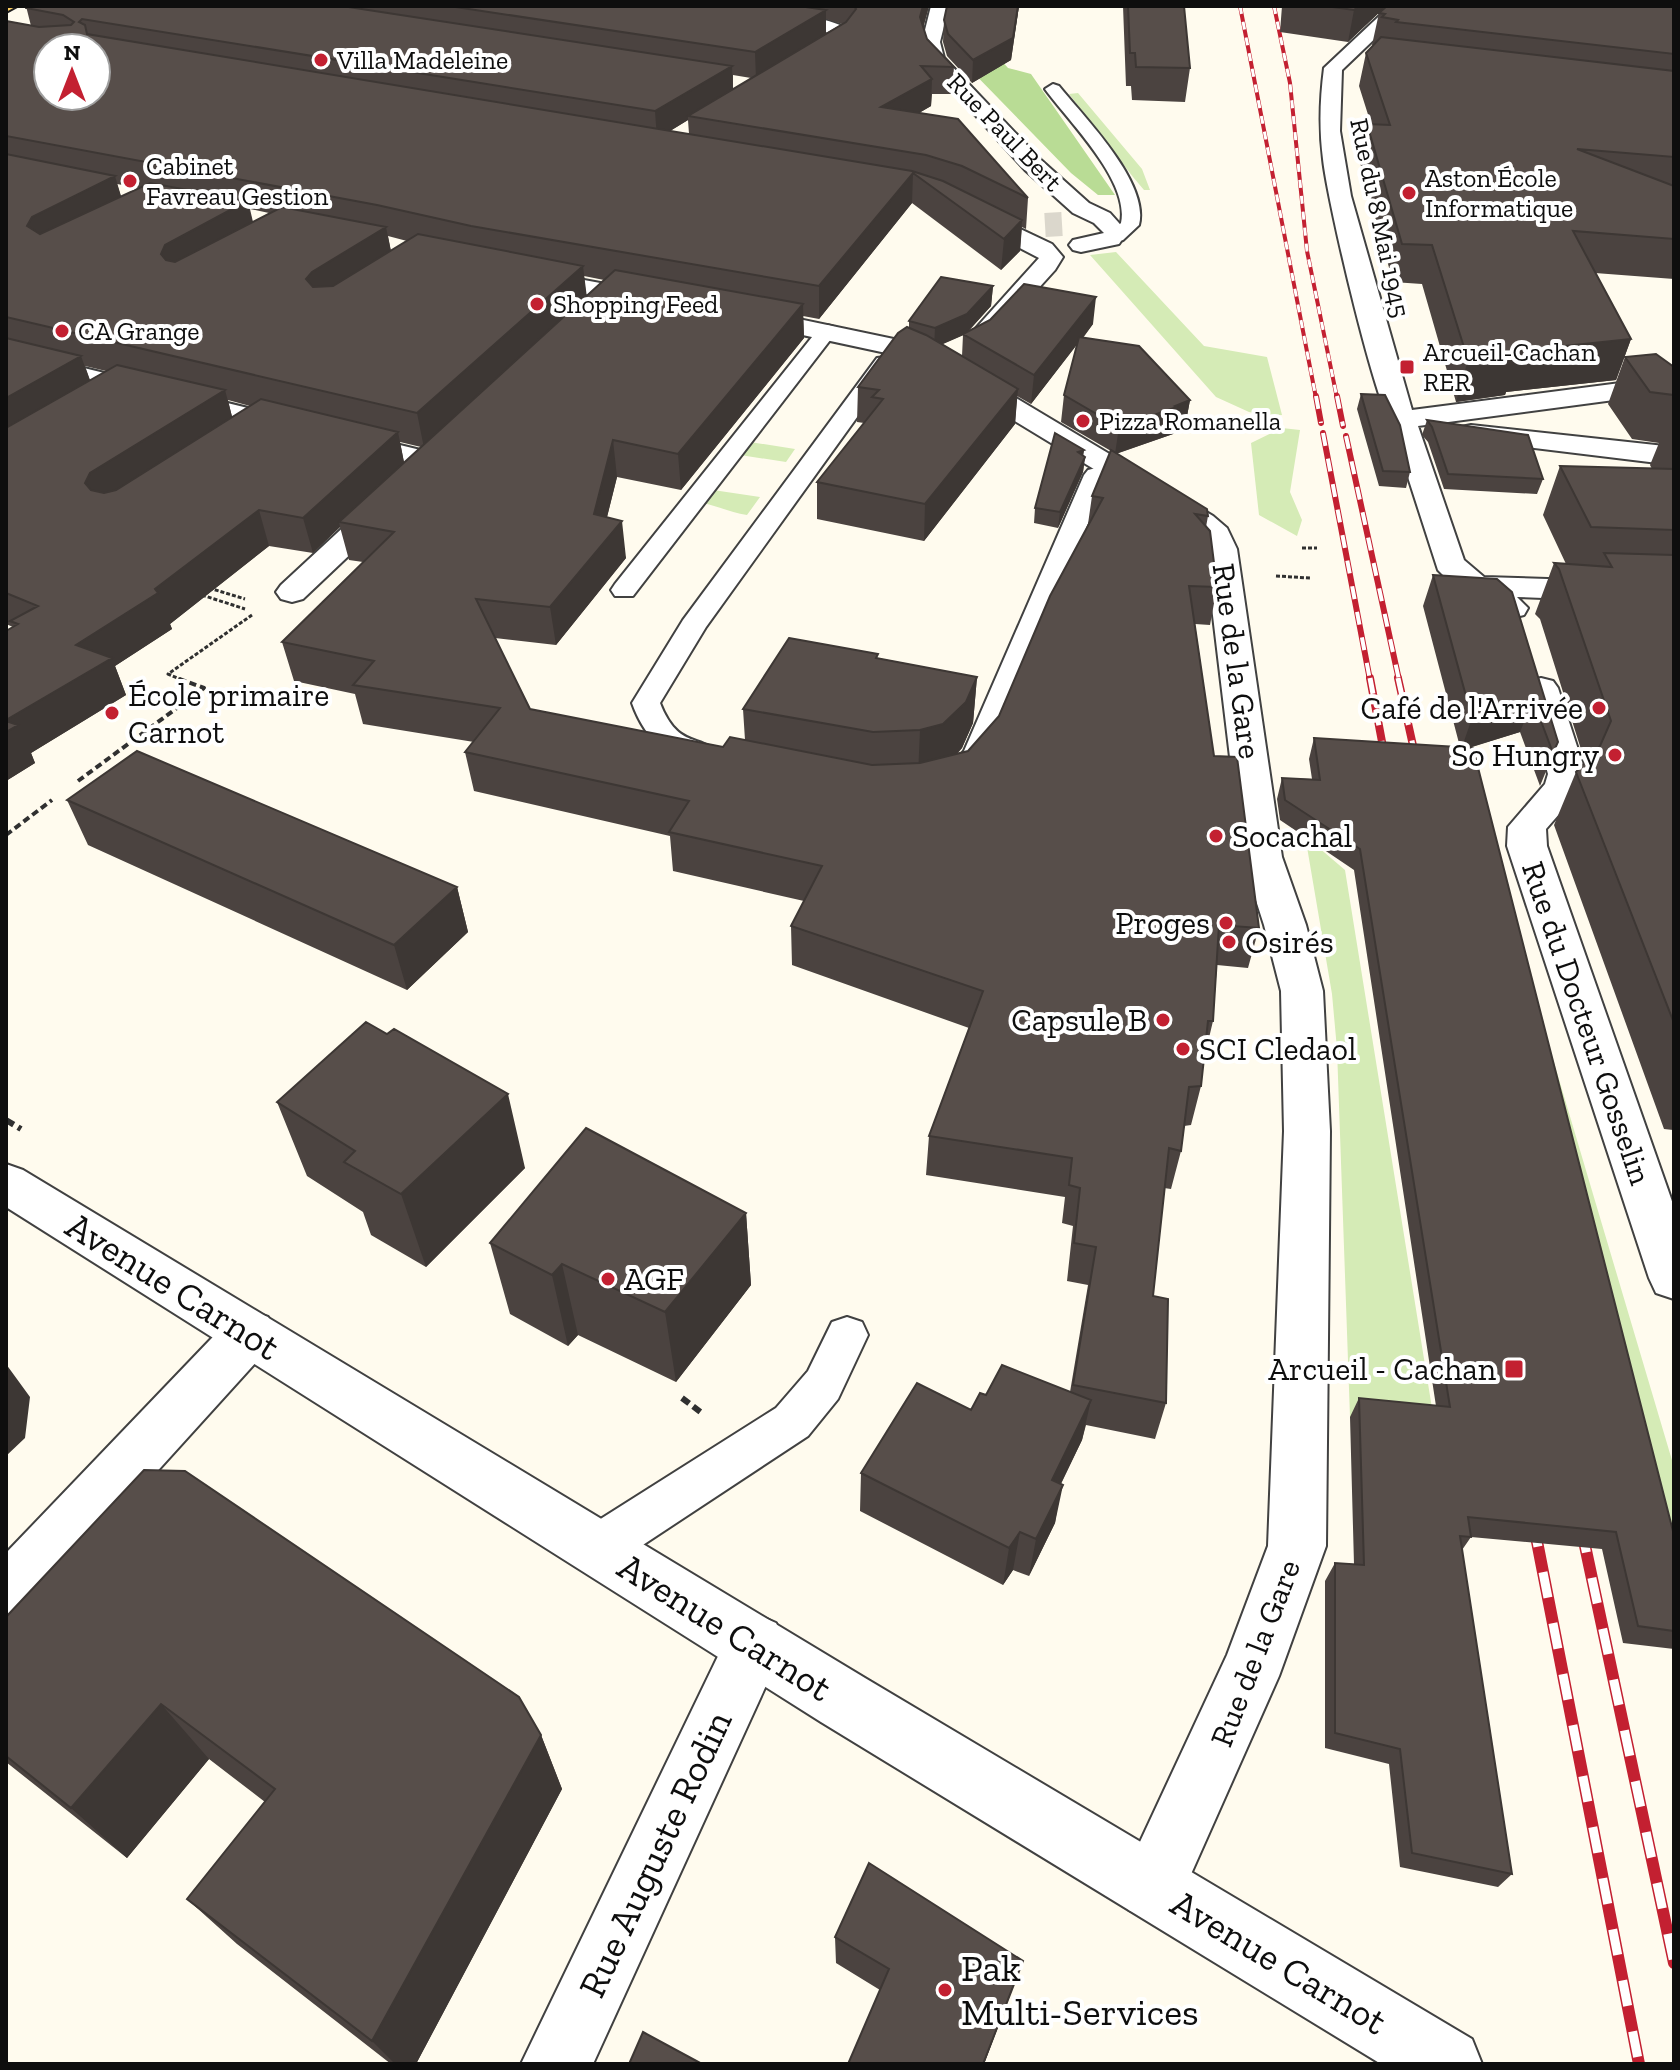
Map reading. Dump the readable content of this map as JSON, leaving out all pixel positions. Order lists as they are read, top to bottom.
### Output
{
  "streets": {
    "street": [
      "Rue Paul Bert",
      "Rue du 8 Mai 1945",
      "Rue de la Gare",
      "Rue du Docteur Gosselin",
      "Avenue Carnot",
      "Rue Auguste Rodin"
    ]
  },
  "crossings": [
    ["Rue du 8 Mai 1945", "Rue du Docteur Gosselin"],
    ["Rue de la Gare", "Avenue Carnot"],
    ["Avenue Carnot", "Rue Auguste Rodin"]
  ],
  "places": {
    "other": [
      "Villa Madeleine",
      "Cabinet Favreau Gestion",
      "Aston École Informatique",
      "Shopping Feed",
      "CA Grange",
      "Pizza Romanella",
      "Café de l'Arrivée",
      "École primaire Carnot",
      "So Hungry",
      "Socachal",
      "Proges",
      "Osirés",
      "Capsule B",
      "SCI Cledaol",
      "AGF",
      "Pak Multi-Services"
    ],
    "transit": ["Arcueil-Cachan RER", "Arcueil - Cachan"]
  },
  "north": "top"
}
